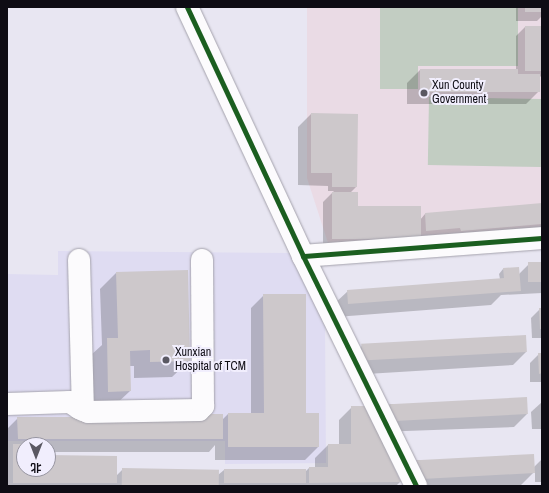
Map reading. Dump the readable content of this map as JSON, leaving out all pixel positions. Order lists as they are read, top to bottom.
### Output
{
  "places": ["Xun County Government", "Xunxian Hospital of TCM"],
  "north": "bottom"
}
